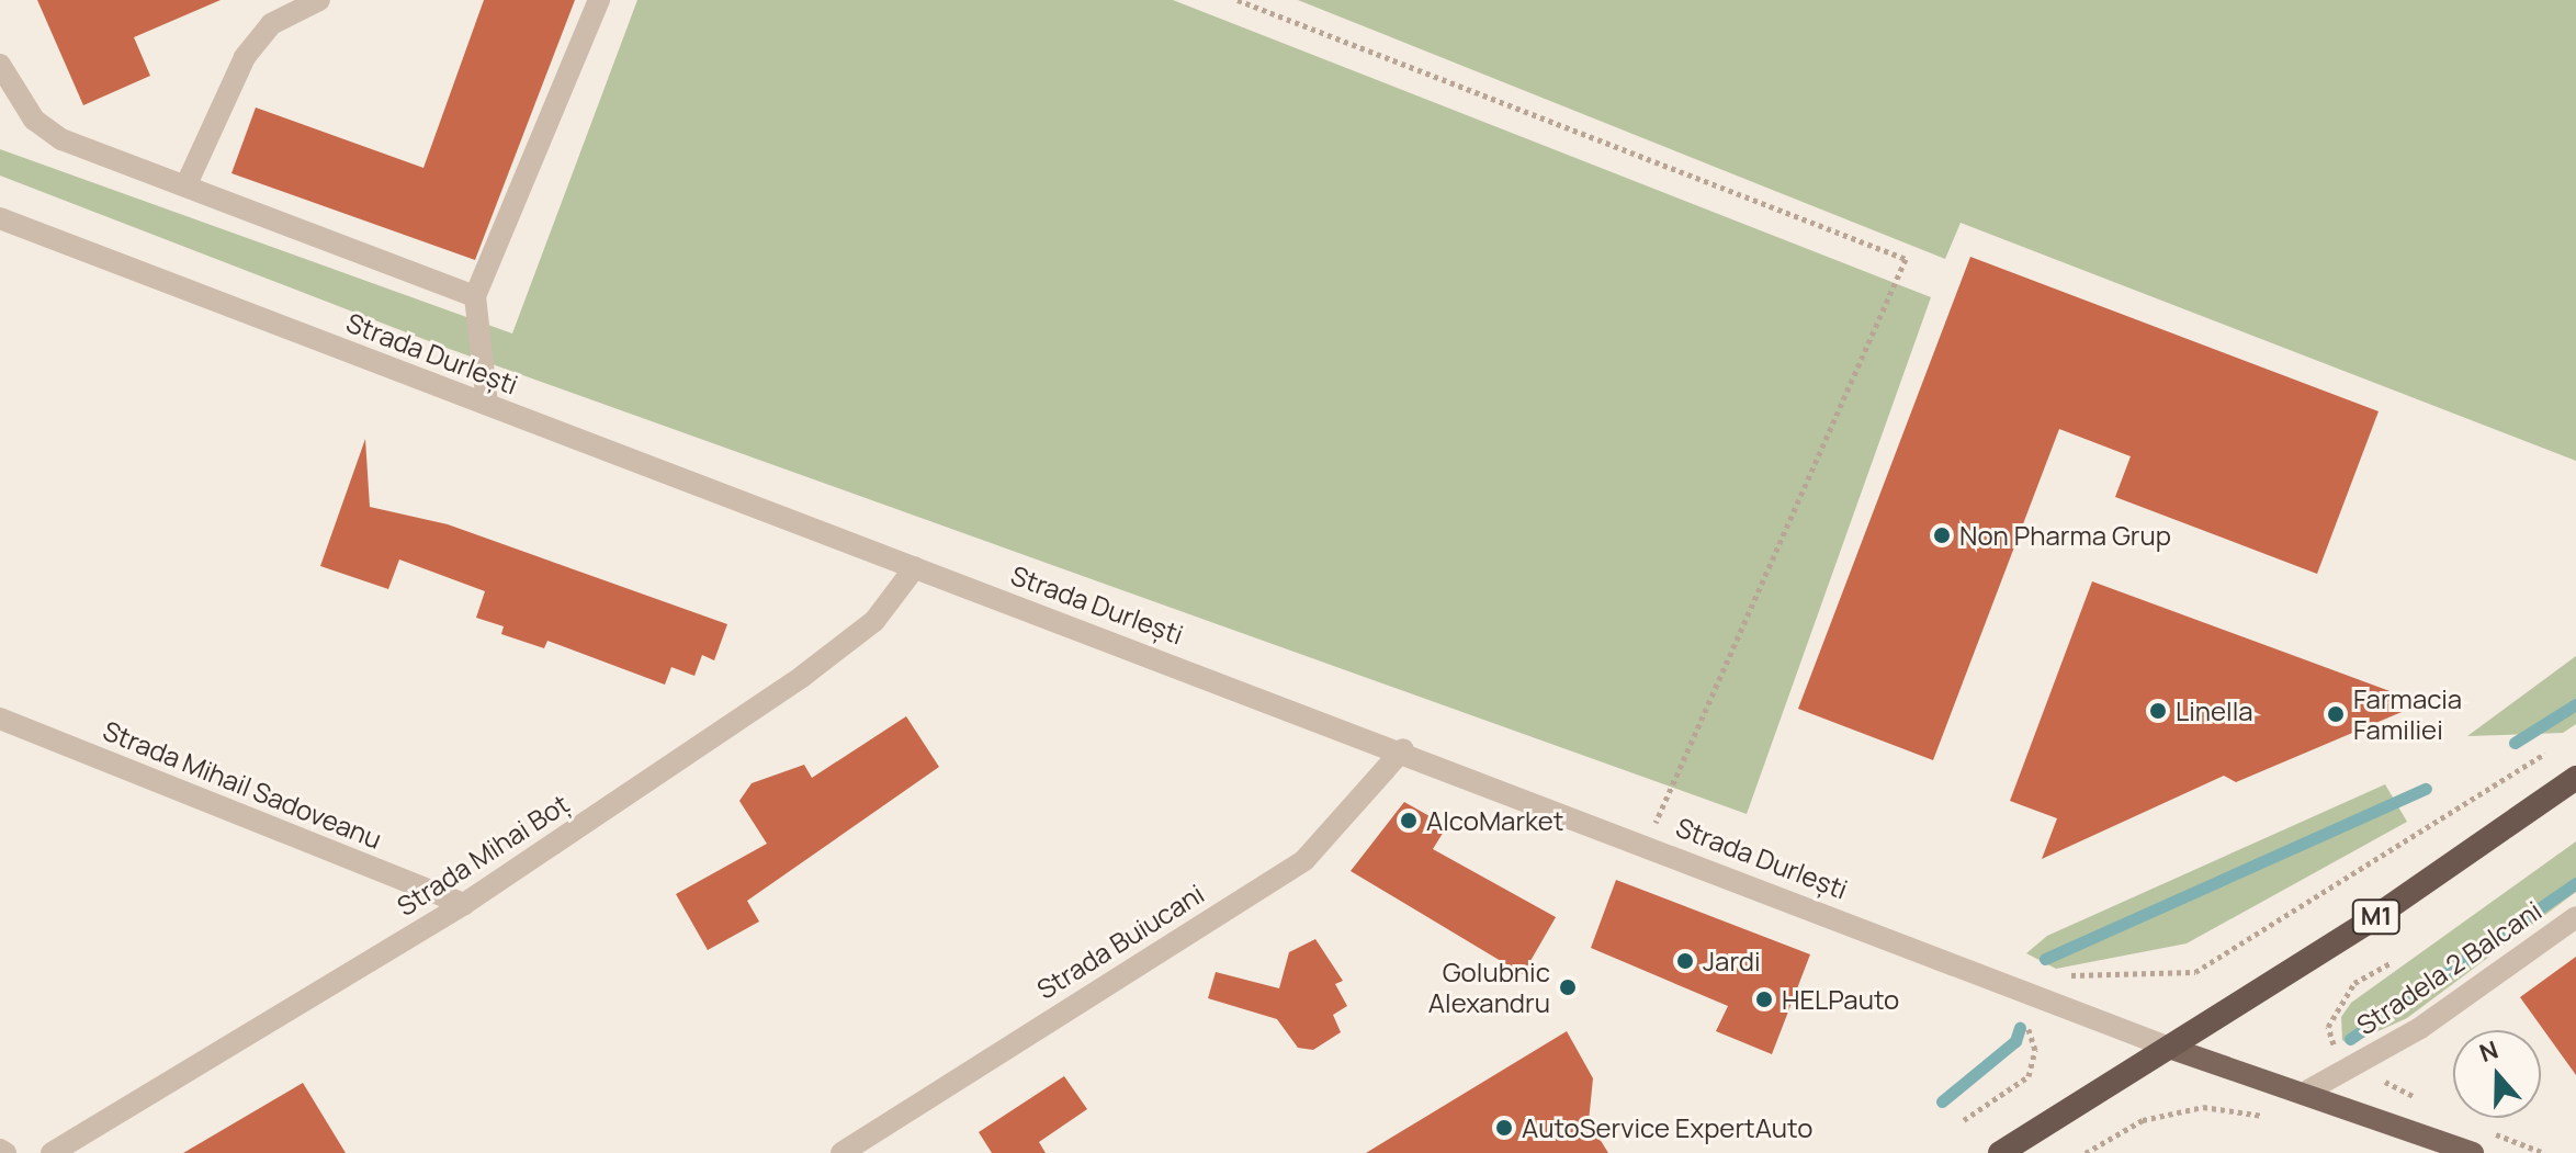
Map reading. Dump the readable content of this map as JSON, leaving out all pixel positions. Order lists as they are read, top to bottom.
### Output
{
  "streets": {
    "highway": ["M1"],
    "street": [
      "Strada Durlești",
      "Strada Mihail Sadoveanu",
      "Strada Mihai Boț",
      "Strada Buiucani",
      "Stradela 2 Balcani"
    ]
  },
  "crossings": [
    ["Strada Durlești", "Strada Mihai Boț"],
    ["Strada Durlești", "M1"],
    ["Strada Durlești", "Strada Buiucani"],
    ["Strada Mihail Sadoveanu", "Strada Mihai Boț"]
  ],
  "places": [
    "Non Pharma Grup",
    "Linella",
    "Farmacia Familiei",
    "AlcoMarket",
    "Jardi",
    "Golubnic Alexandru",
    "HELPauto",
    "AutoService ExpertAuto"
  ],
  "north": "top"
}
